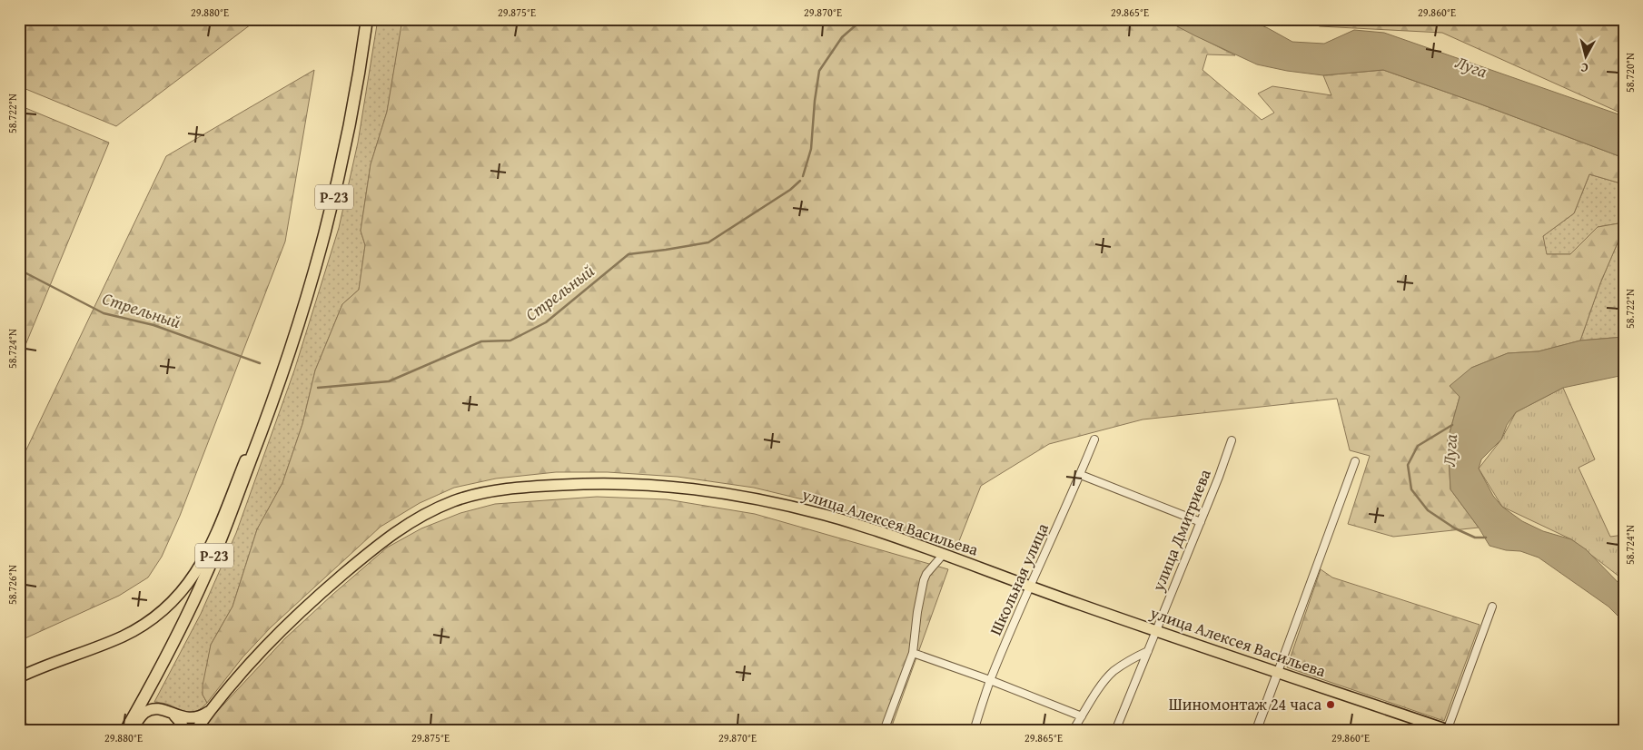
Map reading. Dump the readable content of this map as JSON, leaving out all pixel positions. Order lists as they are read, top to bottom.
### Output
{
  "streets": {
    "highway": ["Р-23"],
    "main road": ["улица Алексея Васильева"],
    "street": ["улица Дмитриева", "Школьная улица"]
  },
  "crossings": [
    ["улица Алексея Васильева", "улица Дмитриева"],
    ["улица Алексея Васильева", "Школьная улица"]
  ],
  "water": ["Луга", "Стрельный"],
  "places": ["Шиномонтаж 24 часа"],
  "north": "bottom",
  "coordinates": [
    "29.880°E",
    "29.875°E",
    "29.870°E",
    "29.865°E",
    "29.860°E",
    "58.720°N",
    "58.722°N",
    "58.724°N",
    "58.726°N"
  ]
}
